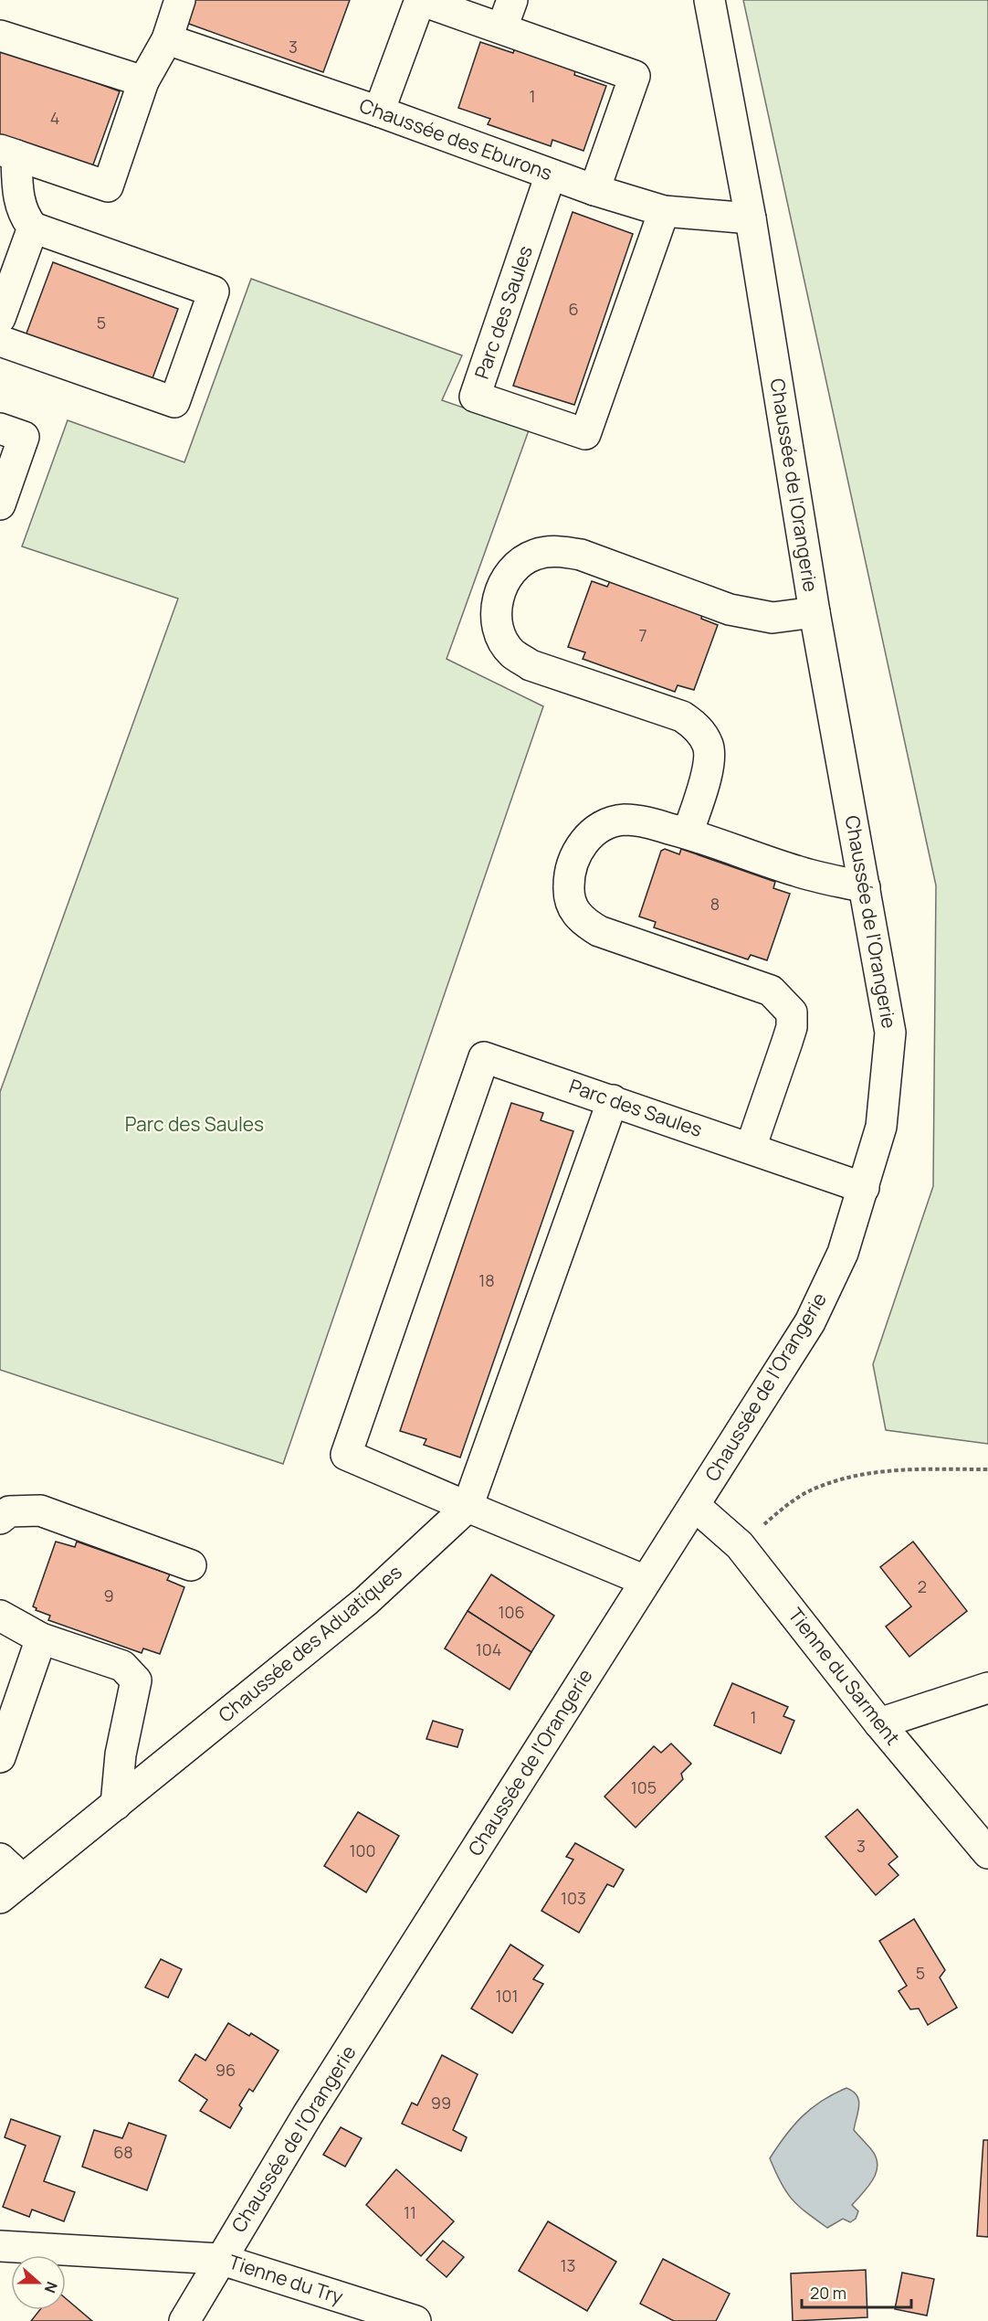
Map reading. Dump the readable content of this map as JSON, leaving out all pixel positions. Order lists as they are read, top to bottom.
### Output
{
  "streets": {
    "street": [
      "Chaussée des Eburons",
      "Parc des Saules",
      "Chaussée de l'Orangerie",
      "Chaussée des Aduatiques",
      "Tienne du Sarment",
      "Tienne du Try"
    ]
  },
  "crossings": [
    ["Chaussée des Eburons", "Parc des Saules"],
    ["Chaussée des Eburons", "Chaussée de l'Orangerie"],
    ["Parc des Saules", "Chaussée de l'Orangerie"],
    ["Parc des Saules", "Chaussée des Aduatiques"],
    ["Chaussée de l'Orangerie", "Tienne du Sarment"],
    ["Chaussée de l'Orangerie", "Tienne du Try"]
  ],
  "parks": ["Parc des Saules"],
  "house_numbers": [
    "3",
    "1",
    "4",
    "6",
    "5",
    "7",
    "8",
    "18",
    "2",
    "9",
    "106",
    "104",
    "1",
    "105",
    "3",
    "100",
    "103",
    "5",
    "101",
    "96",
    "99",
    "68",
    "11",
    "13"
  ],
  "scale_bar": "20 m",
  "north": "right"
}
